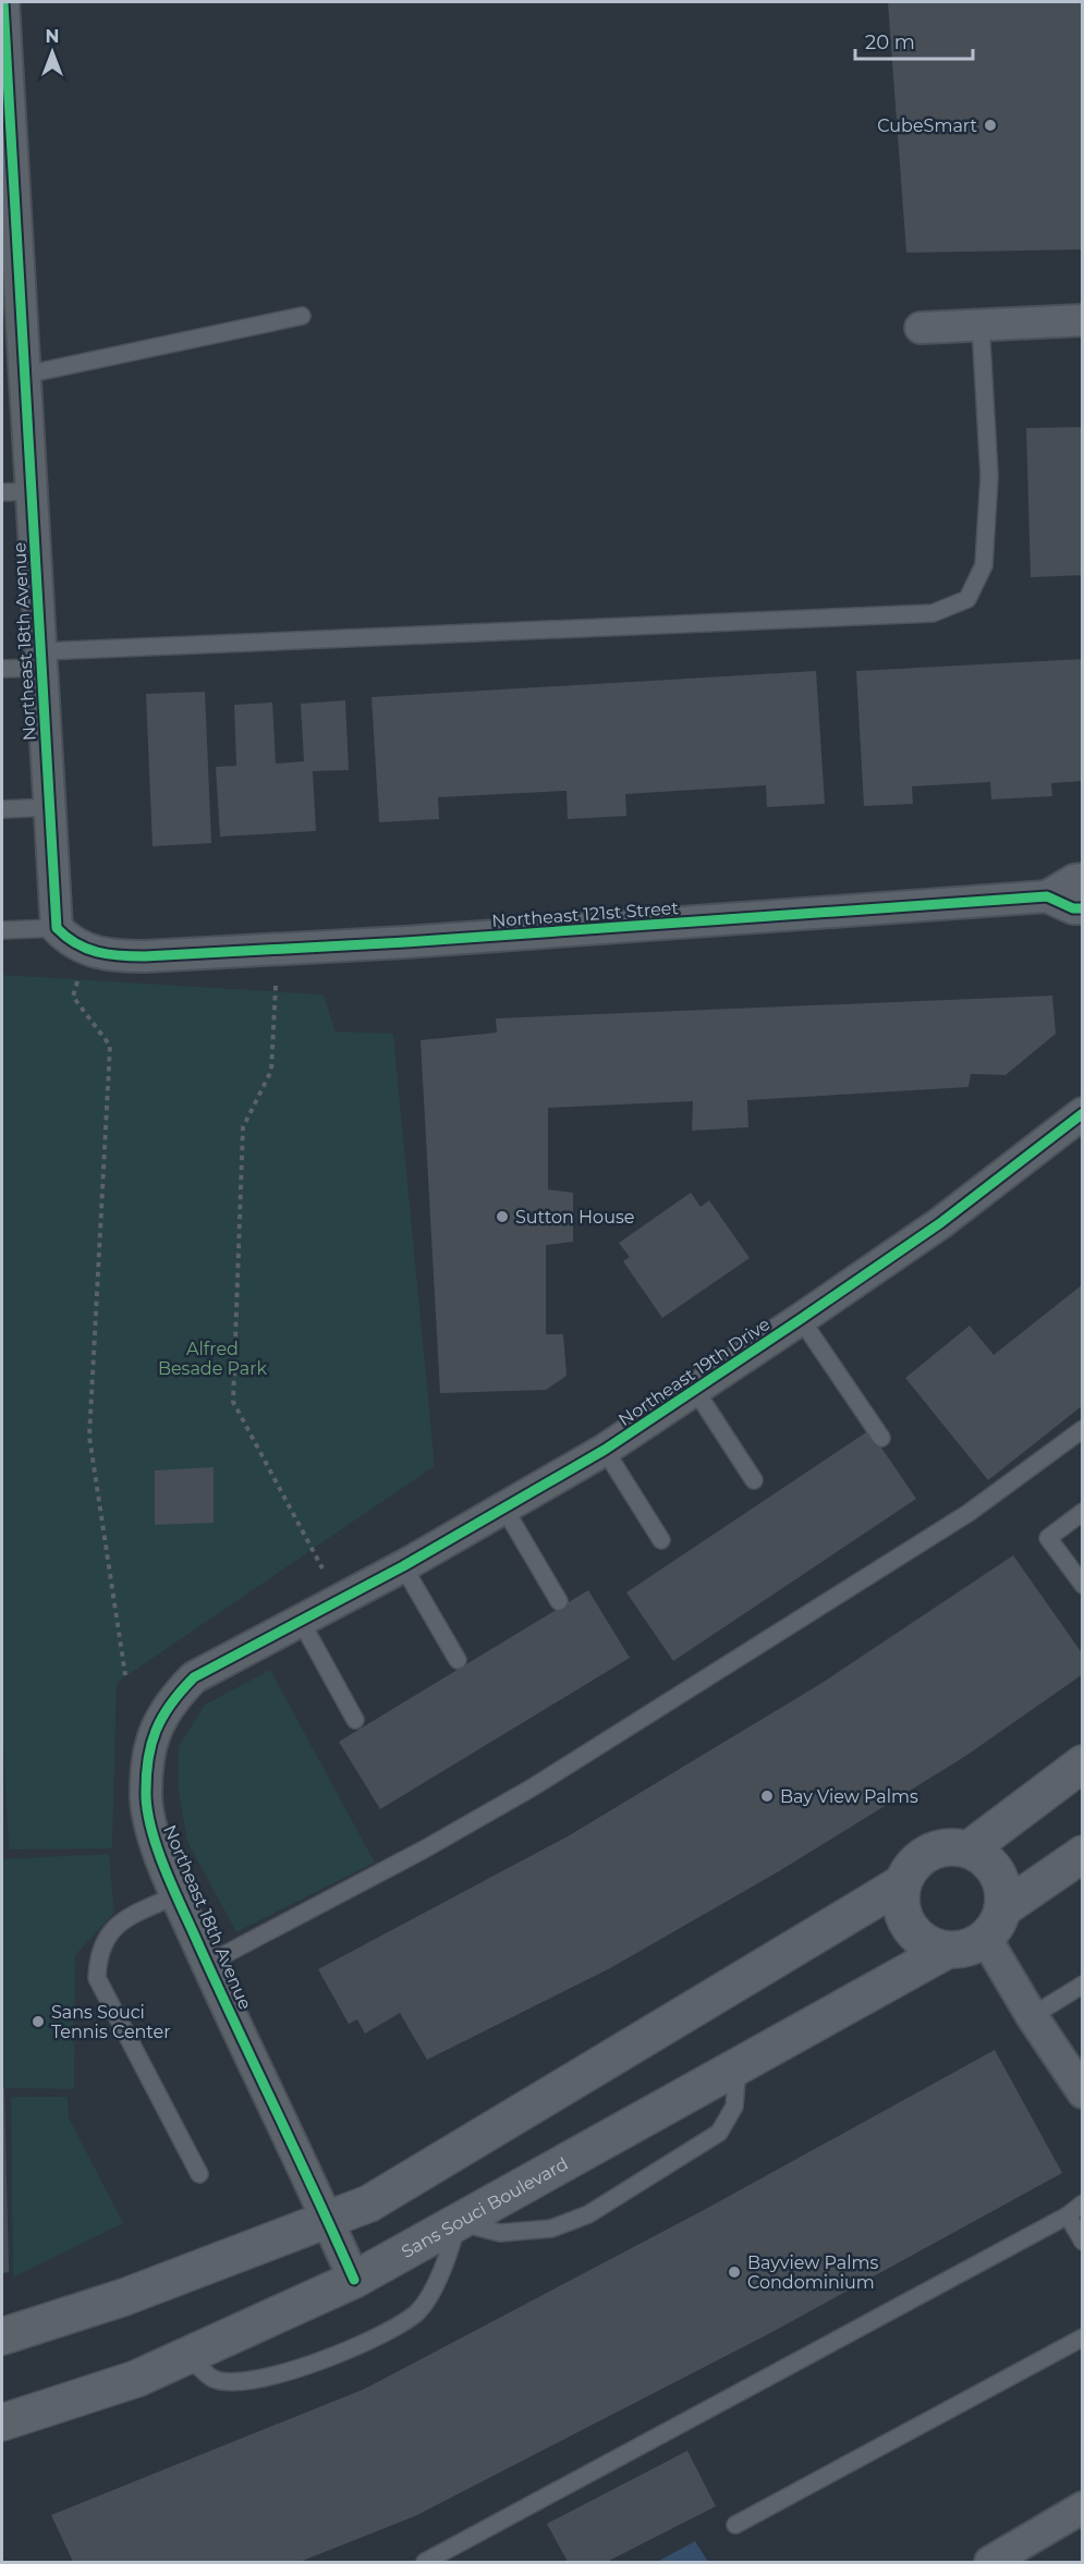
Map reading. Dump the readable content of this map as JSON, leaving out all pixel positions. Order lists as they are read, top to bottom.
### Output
{
  "streets": {
    "street": [
      "Northeast 18th Avenue",
      "Northeast 121st Street",
      "Northeast 19th Drive",
      "Sans Souci Boulevard"
    ]
  },
  "crossings": [
    ["Northeast 18th Avenue", "Northeast 19th Drive"],
    ["Northeast 18th Avenue", "Sans Souci Boulevard"]
  ],
  "parks": ["Alfred Besade Park"],
  "places": [
    "CubeSmart",
    "Sutton House",
    "Bay View Palms",
    "Sans Souci Tennis Center",
    "Bayview Palms Condominium"
  ],
  "scale_bar": "20 m",
  "north": "top"
}
